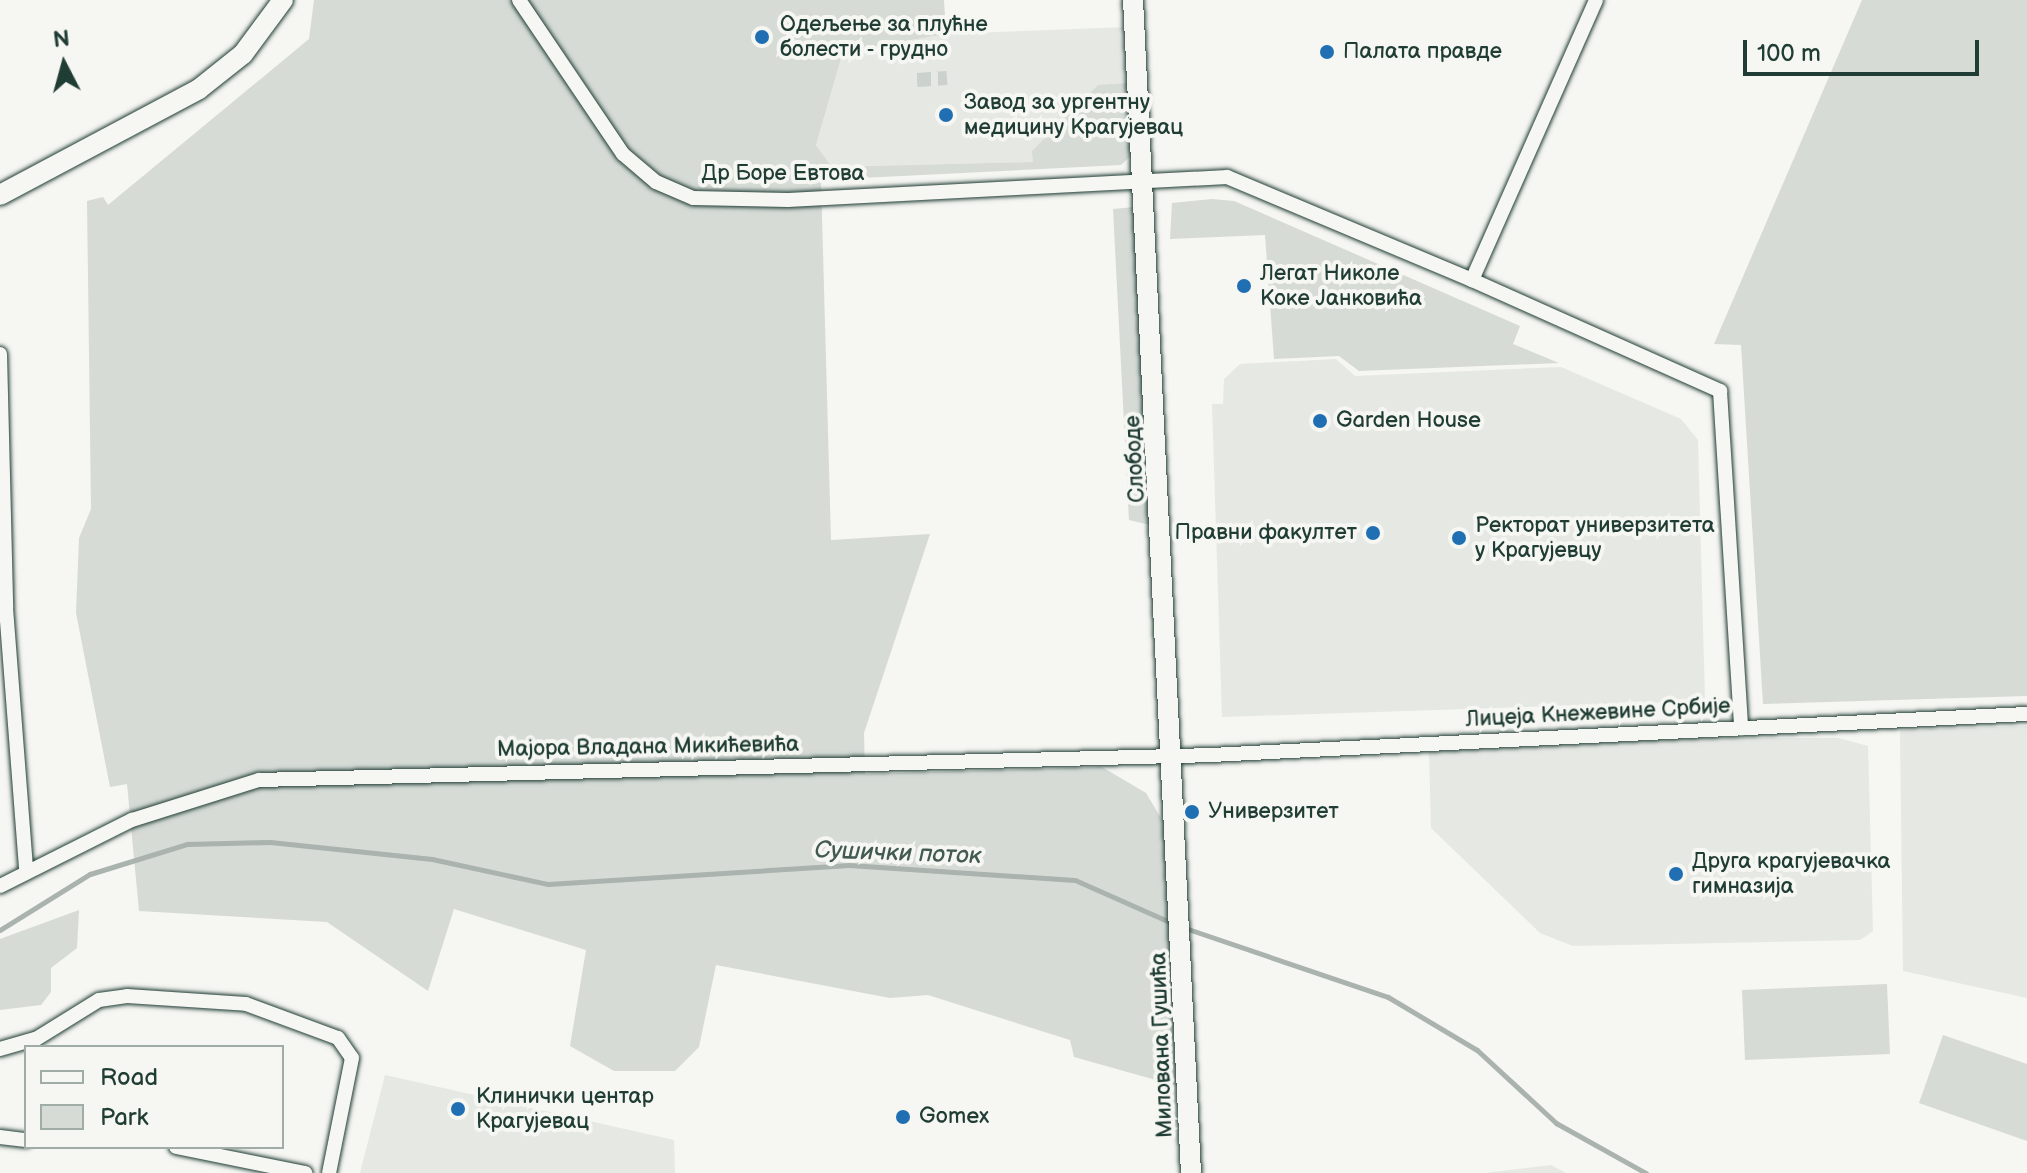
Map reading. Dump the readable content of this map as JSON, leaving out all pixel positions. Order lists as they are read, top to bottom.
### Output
{
  "streets": {
    "street": [
      "Др Боре Евтова",
      "Слободе",
      "Лицеја Кнежевине Србије",
      "Мајора Владана Микићевића",
      "Милована Гушића"
    ]
  },
  "crossings": [
    ["Др Боре Евтова", "Слободе"],
    ["Др Боре Евтова", "Лицеја Кнежевине Србије"],
    ["Слободе", "Лицеја Кнежевине Србије"],
    ["Слободе", "Мајора Владана Микићевића"],
    ["Слободе", "Милована Гушића"],
    ["Лицеја Кнежевине Србије", "Мајора Владана Микићевића"]
  ],
  "water": ["Сушички поток"],
  "places": [
    "Одељење за плућне болести - грудно",
    "Палата правде",
    "Завод за ургентну медицину Крагујевац",
    "Легат Николе Коке Јанковића",
    "Garden House",
    "Правни факултет",
    "Ректорат универзитета у Крагујевцу",
    "Универзитет",
    "Друга крагујевачка гимназија",
    "Клинички центар Крагујевац",
    "Gomex"
  ],
  "legend": ["Road", "Park"],
  "scale_bar": "100 m",
  "north": "top"
}
